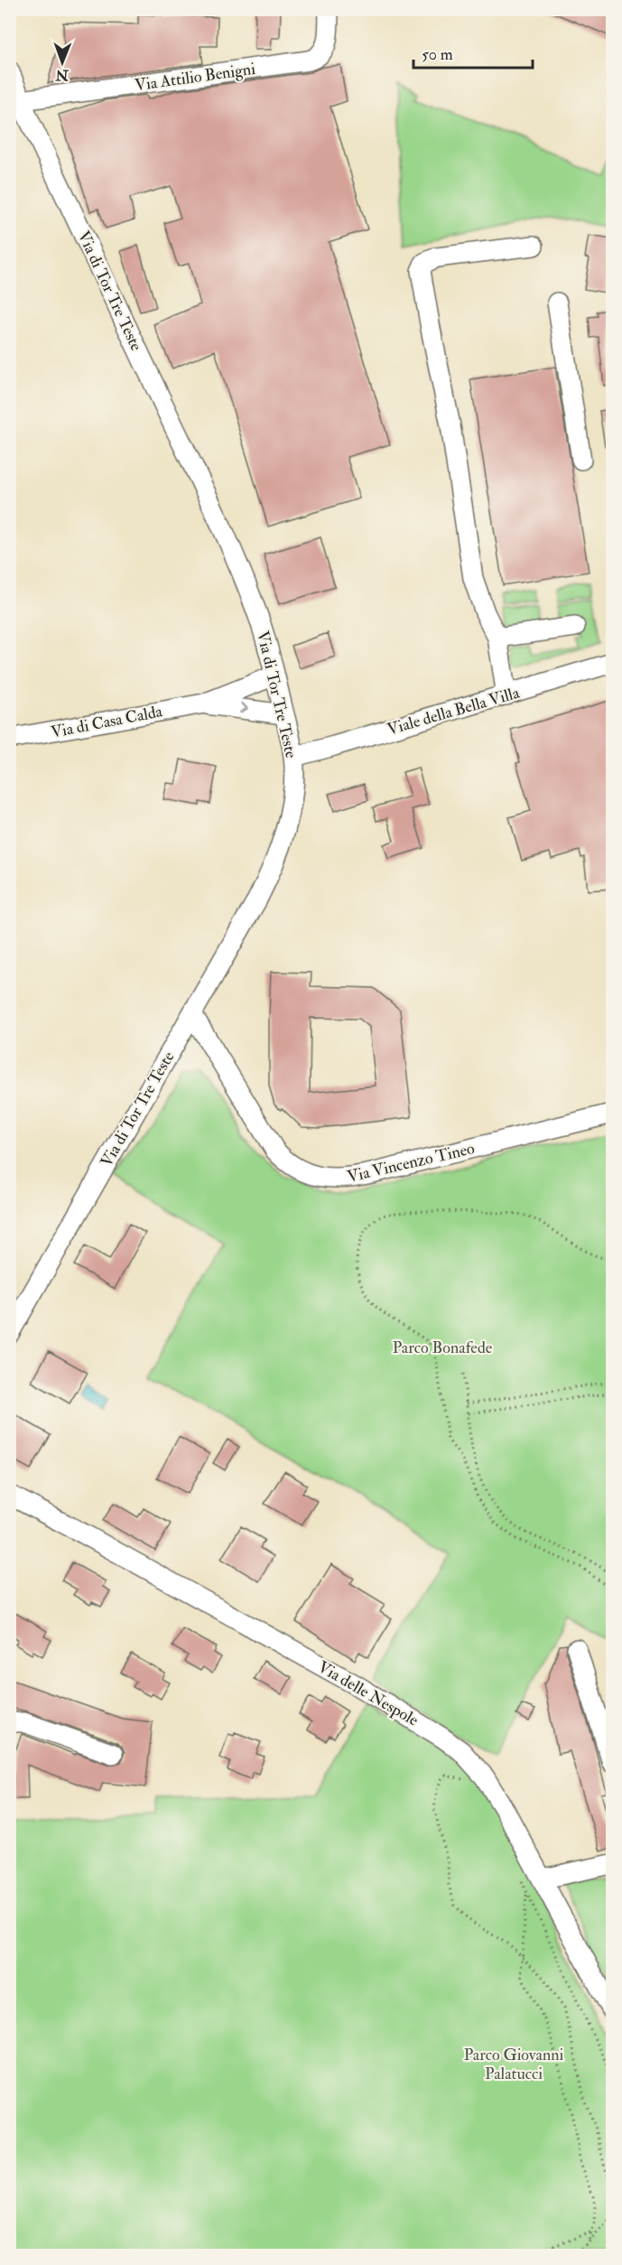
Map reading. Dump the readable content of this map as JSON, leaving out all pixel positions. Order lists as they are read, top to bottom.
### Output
{
  "streets": {
    "street": [
      "Via Attilio Benigni",
      "Via di Tor Tre Teste",
      "Viale della Bella Villa",
      "Via di Casa Calda",
      "Via Vincenzo Tineo",
      "Via delle Nespole"
    ]
  },
  "crossings": [
    ["Via Attilio Benigni", "Via di Tor Tre Teste"],
    ["Via di Tor Tre Teste", "Viale della Bella Villa"],
    ["Via di Tor Tre Teste", "Via di Casa Calda"],
    ["Via di Tor Tre Teste", "Via Vincenzo Tineo"]
  ],
  "parks": ["Parco Bonafede", "Parco Giovanni Palatucci"],
  "scale_bar": "50 m",
  "north": "bottom"
}
